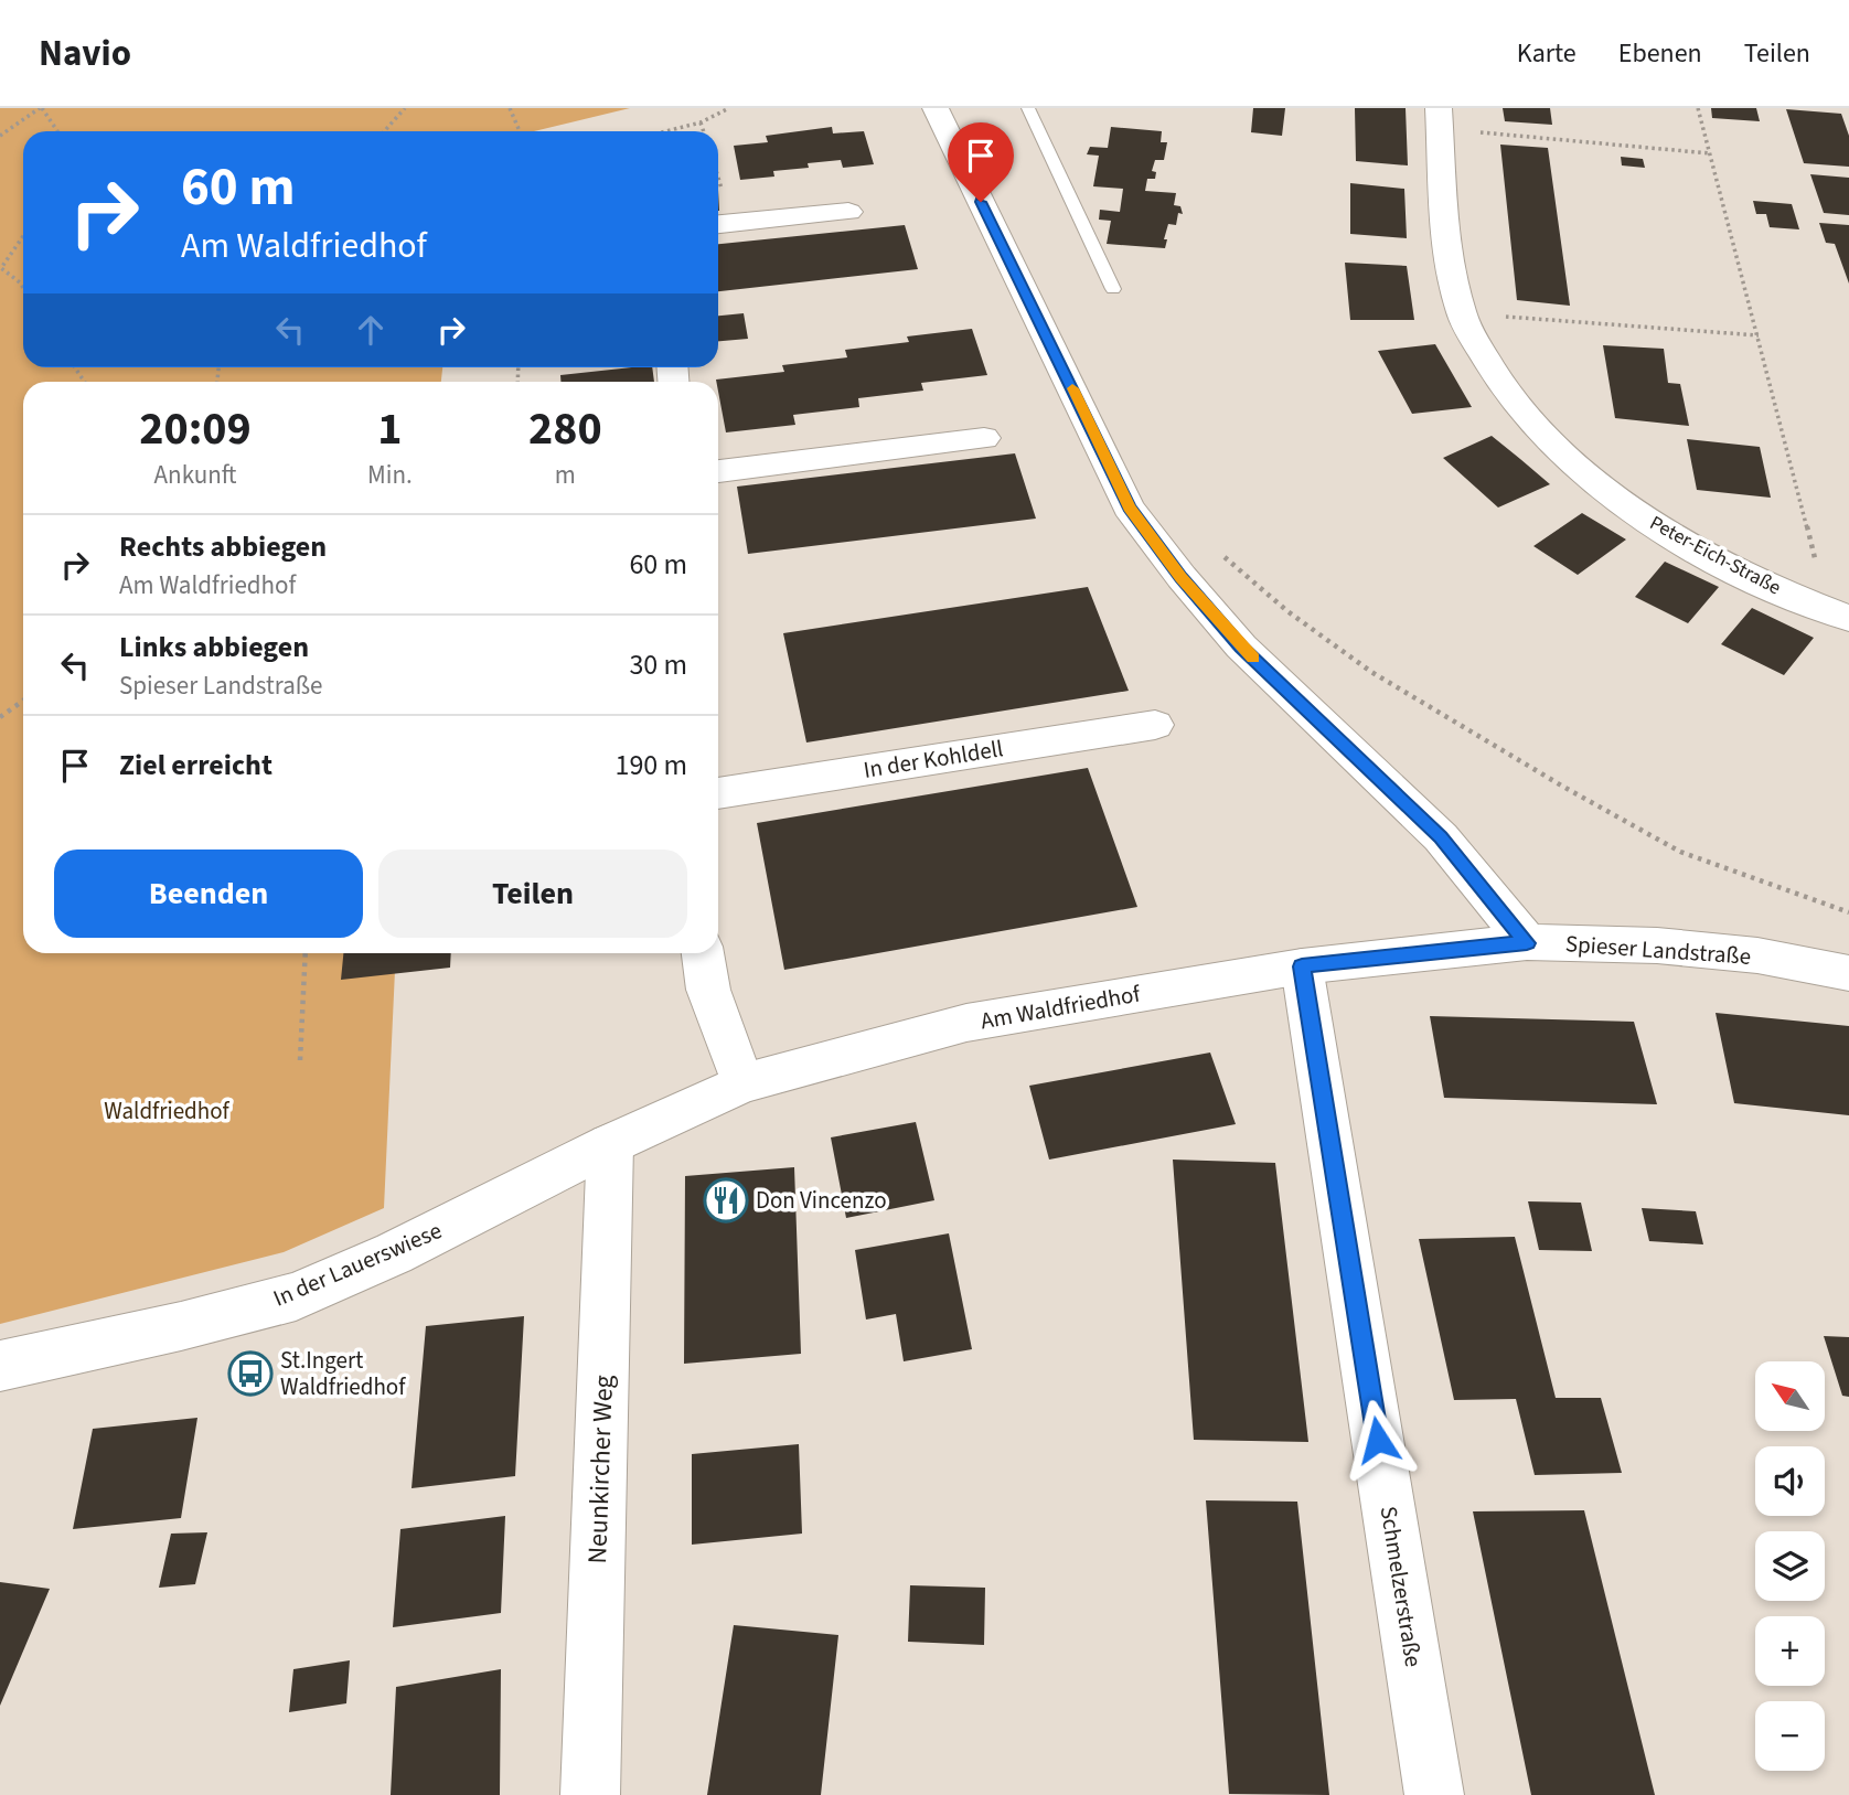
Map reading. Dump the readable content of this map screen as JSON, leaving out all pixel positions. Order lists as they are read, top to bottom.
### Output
{
  "streets": {
    "street": [
      "Peter-Eich-Straße",
      "In der Kohldell",
      "Spieser Landstraße",
      "Am Waldfriedhof",
      "In der Lauerswiese",
      "Neunkircher Weg",
      "Schmelzerstraße"
    ]
  },
  "crossings": [
    ["Spieser Landstraße", "Am Waldfriedhof"],
    ["Am Waldfriedhof", "In der Lauerswiese"],
    ["Am Waldfriedhof", "Neunkircher Weg"],
    ["Am Waldfriedhof", "Schmelzerstraße"],
    ["In der Lauerswiese", "Neunkircher Weg"]
  ],
  "parks": ["Waldfriedhof"],
  "places": {
    "restaurant": ["Don Vincenzo"],
    "bus stop": ["St.Ingert Waldfriedhof"]
  },
  "north": "top left",
  "page": {
    "header": "Navio",
    "nav": ["Karte", "Ebenen", "Teilen"],
    "turn": ["60 m", "Am Waldfriedhof"],
    "eta": [
      "20:09",
      "Ankunft",
      "1",
      "Min.",
      "280",
      "m"
    ],
    "list": [
      {
        "name": "Rechts abbiegen",
        "note": "Am Waldfriedhof",
        "value": "60 m"
      },
      {
        "name": "Links abbiegen",
        "note": "Spieser Landstraße",
        "value": "30 m"
      },
      {
        "name": "Ziel erreicht",
        "value": "190 m"
      }
    ],
    "buttons": ["Beenden", "Teilen"],
    "map_buttons": ["+", "−"]
  }
}
